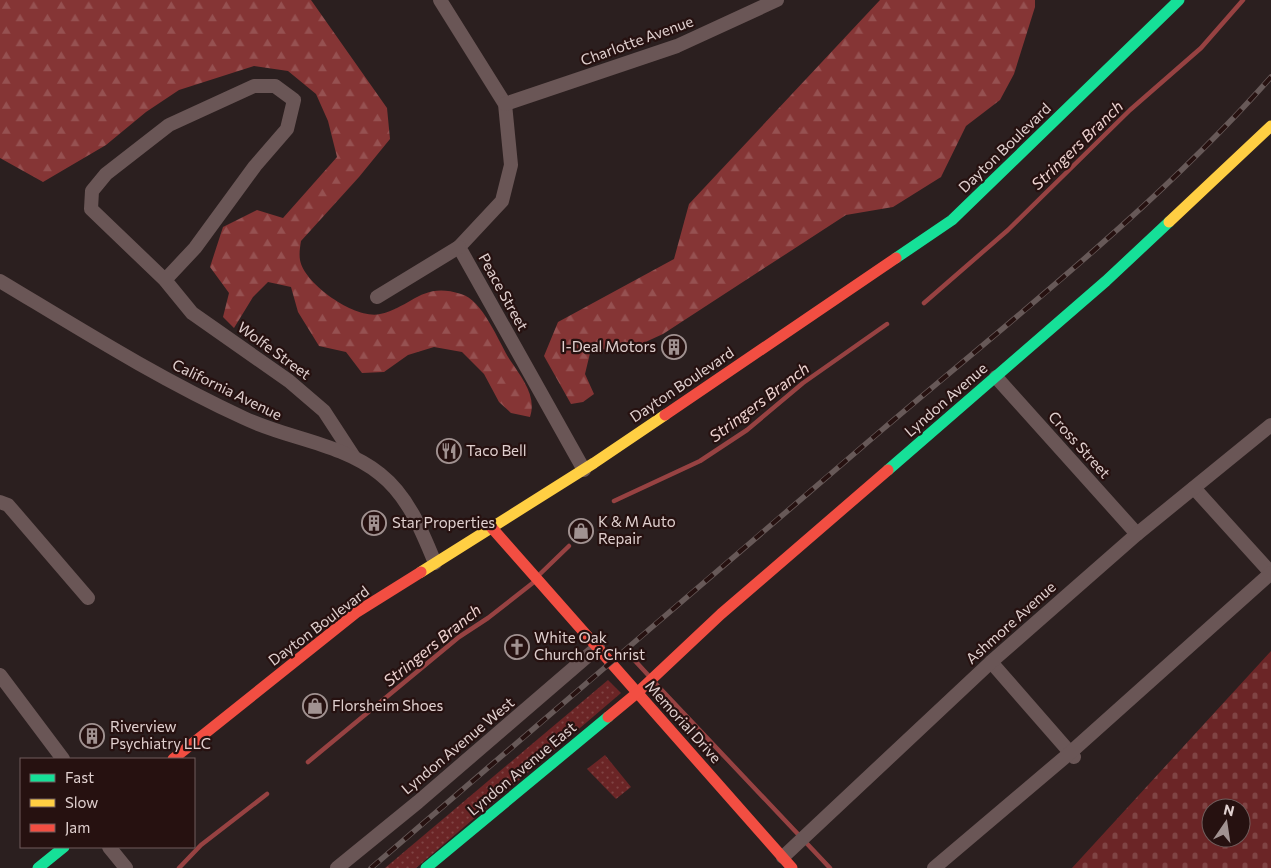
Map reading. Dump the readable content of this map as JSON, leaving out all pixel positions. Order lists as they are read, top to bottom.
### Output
{
  "streets": {
    "street": [
      "Charlotte Avenue",
      "Dayton Boulevard",
      "Peace Street",
      "Wolfe Street",
      "California Avenue",
      "Lyndon Avenue",
      "Cross Street",
      "Ashmore Avenue",
      "Memorial Drive",
      "Lyndon Avenue West",
      "Lyndon Avenue East"
    ]
  },
  "crossings": [
    ["Charlotte Avenue", "Peace Street"],
    ["Dayton Boulevard", "Peace Street"],
    ["Dayton Boulevard", "California Avenue"],
    ["Dayton Boulevard", "Memorial Drive"],
    ["Wolfe Street", "California Avenue"],
    ["Lyndon Avenue", "Cross Street"],
    ["Lyndon Avenue", "Memorial Drive"],
    ["Lyndon Avenue", "Lyndon Avenue East"],
    ["Cross Street", "Ashmore Avenue"],
    ["Ashmore Avenue", "Memorial Drive"],
    ["Memorial Drive", "Lyndon Avenue West"],
    ["Memorial Drive", "Lyndon Avenue East"]
  ],
  "water": ["Stringers Branch"],
  "places": {
    "building": ["I-Deal Motors", "Star Properties", "Riverview Psychiatry LLC"],
    "restaurant": ["Taco Bell"],
    "shop": ["K & M Auto Repair", "Florsheim Shoes"],
    "church": ["White Oak Church of Christ"]
  },
  "legend": ["Fast", "Slow", "Jam"],
  "north": "top"
}
